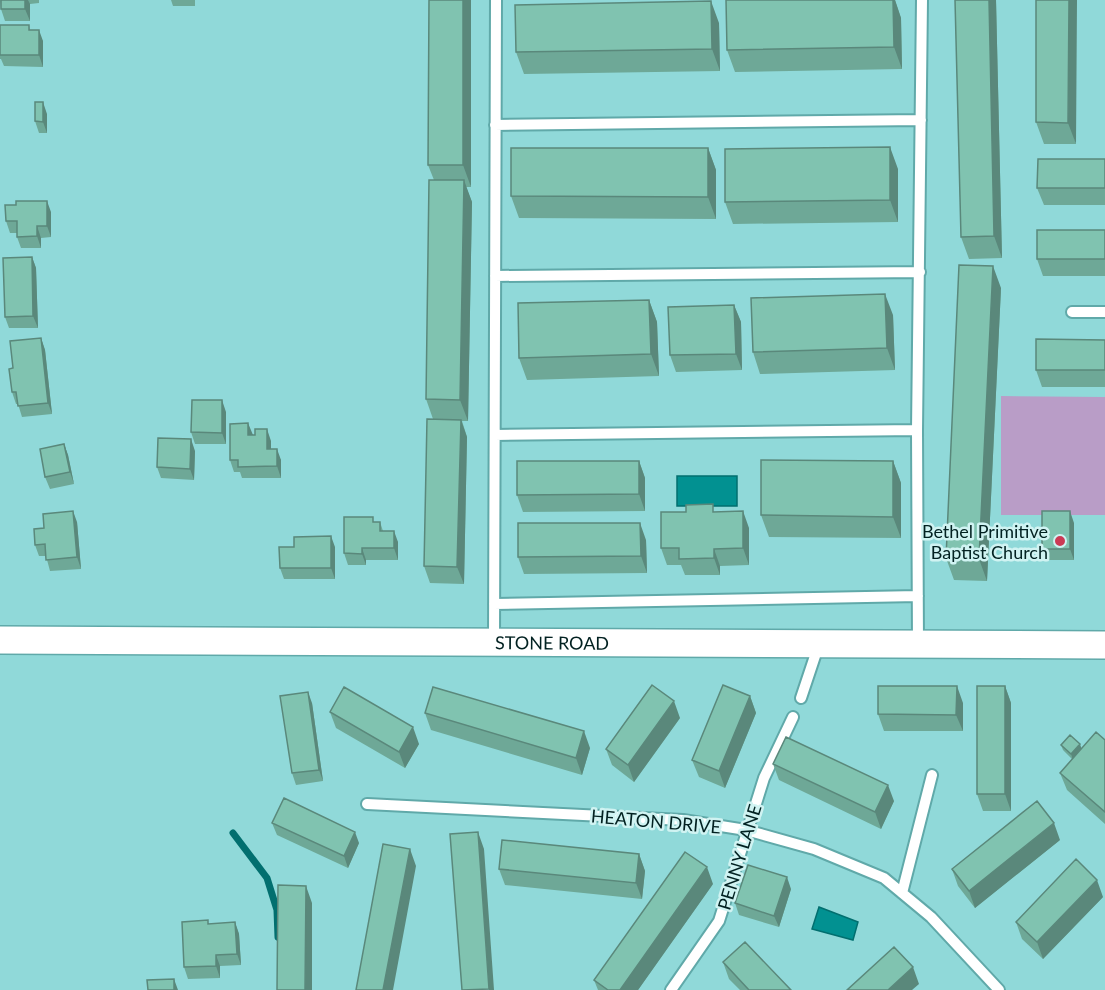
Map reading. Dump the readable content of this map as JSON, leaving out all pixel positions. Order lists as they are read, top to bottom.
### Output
{
  "streets": {
    "street": ["STONE ROAD"],
    "lane": ["HEATON DRIVE", "PENNY LANE"]
  },
  "crossings": [
    ["HEATON DRIVE", "PENNY LANE"]
  ],
  "places": ["Bethel Primitive Baptist Church"]
}
